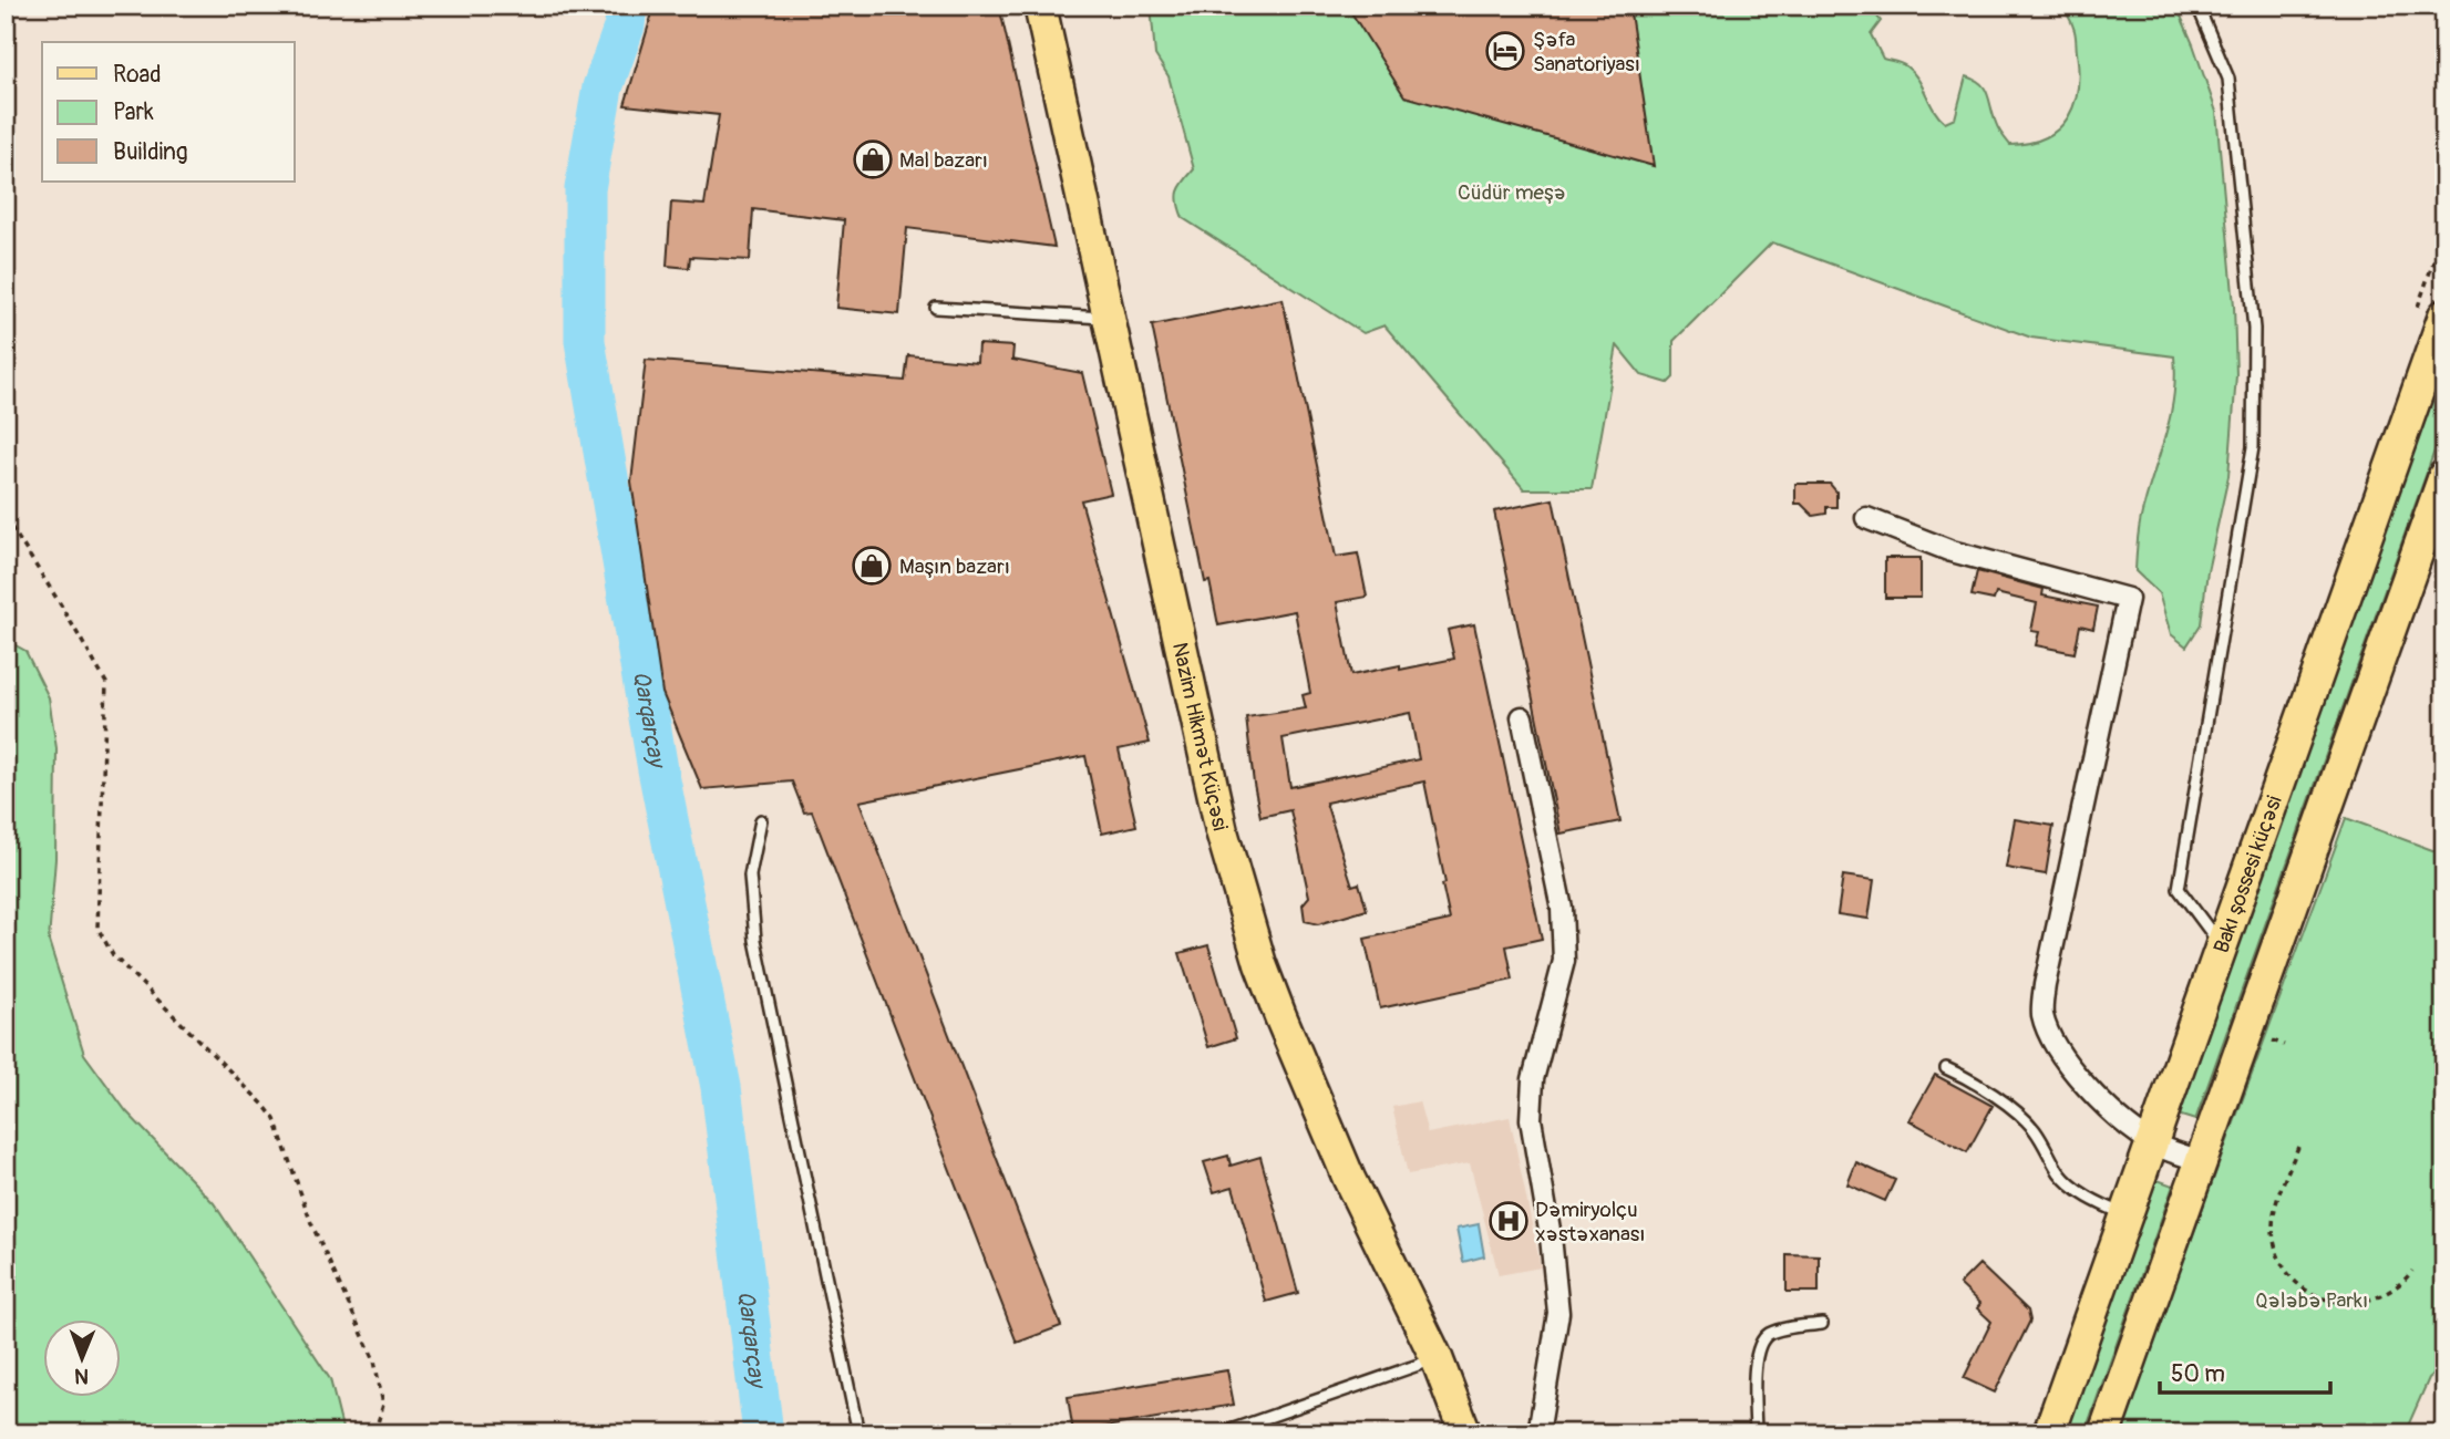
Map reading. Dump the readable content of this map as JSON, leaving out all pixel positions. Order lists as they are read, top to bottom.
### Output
{
  "streets": {
    "main road": ["Nazim Hikmət Küçəsi", "Bakı şossesi küçəsi"]
  },
  "water": ["Qarqarçay"],
  "parks": ["Cüdür meşə", "Qələbə Parkı"],
  "places": {
    "hotel": ["Şəfa Sanatoriyası"],
    "shop": ["Mal bazarı", "Maşın bazarı"],
    "hospital": ["Dəmiryolçu xəstəxanası"]
  },
  "legend": ["Road", "Park", "Building"],
  "scale_bar": "50 m",
  "north": "bottom"
}
